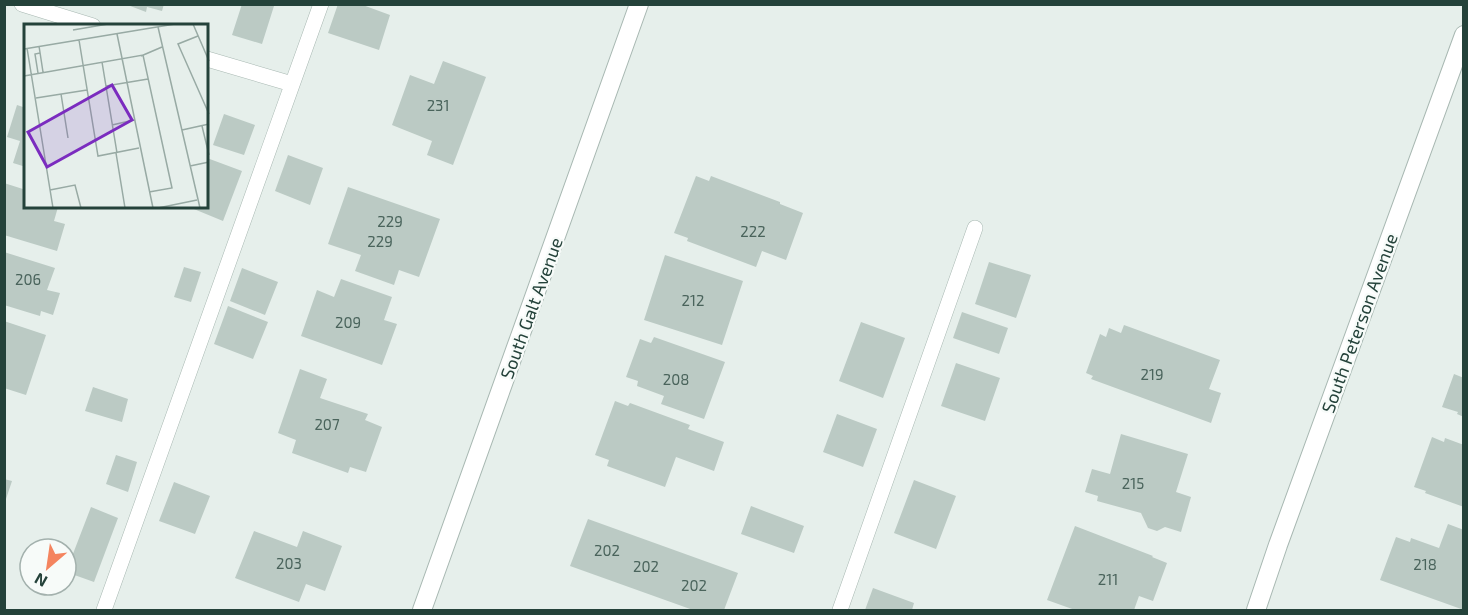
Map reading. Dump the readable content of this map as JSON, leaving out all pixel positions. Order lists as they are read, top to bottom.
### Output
{
  "streets": {
    "street": ["South Galt Avenue", "South Peterson Avenue"]
  },
  "house_numbers": [
    "231",
    "229",
    "222",
    "229",
    "206",
    "212",
    "209",
    "219",
    "208",
    "207",
    "215",
    "202",
    "203",
    "218",
    "202",
    "211",
    "202"
  ],
  "north": "bottom left"
}
